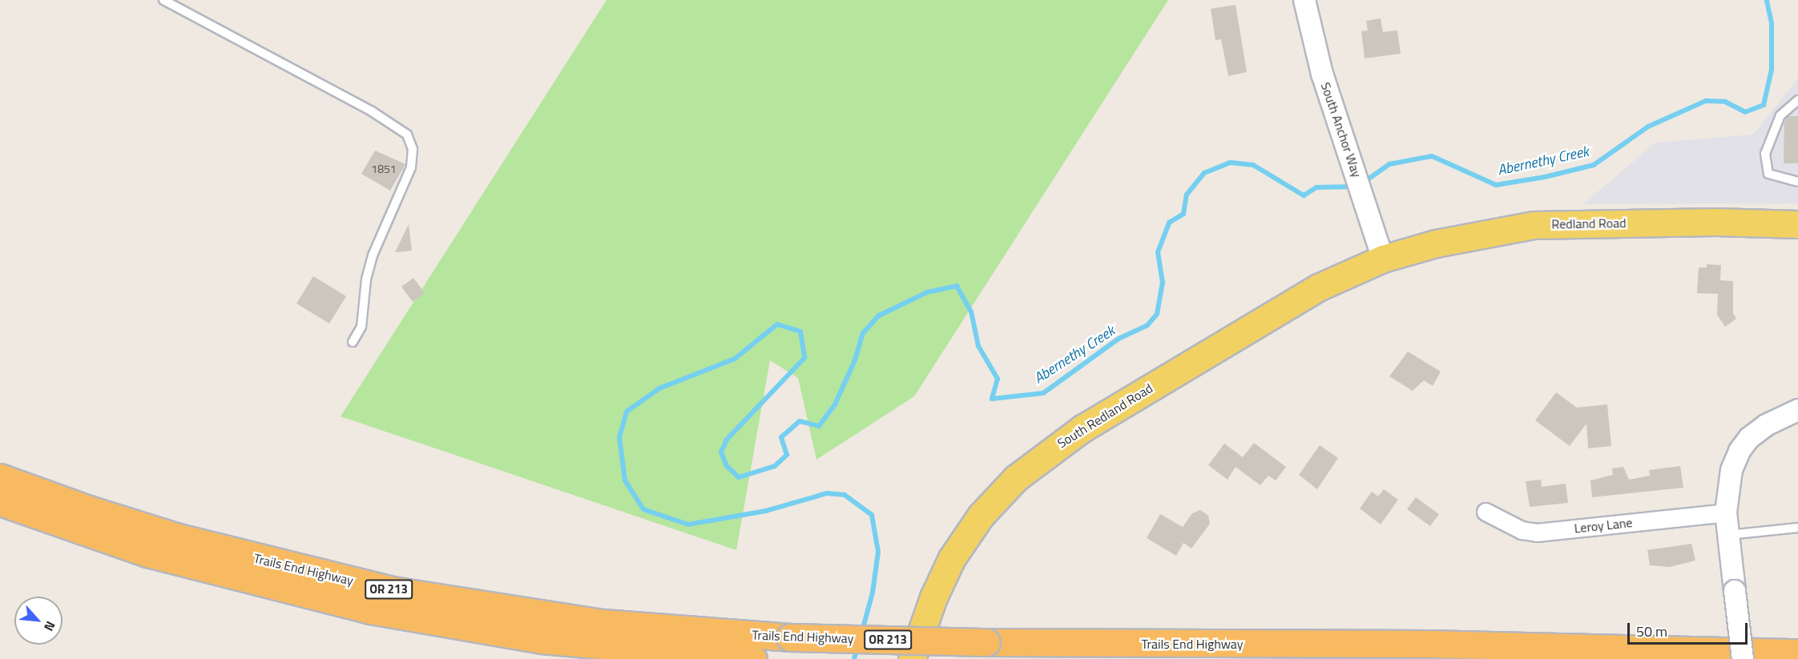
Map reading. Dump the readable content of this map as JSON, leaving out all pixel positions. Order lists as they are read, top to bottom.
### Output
{
  "streets": {
    "highway": ["Trails End Highway", "OR 213"],
    "main road": ["Redland Road", "South Redland Road"],
    "street": ["South Anchor Way", "Leroy Lane"]
  },
  "crossings": [
    ["South Anchor Way", "Redland Road"],
    ["South Anchor Way", "South Redland Road"],
    ["Redland Road", "South Redland Road"]
  ],
  "water": ["Abernethy Creek"],
  "house_numbers": ["1851"],
  "scale_bar": "50 m",
  "north": "bottom right"
}
